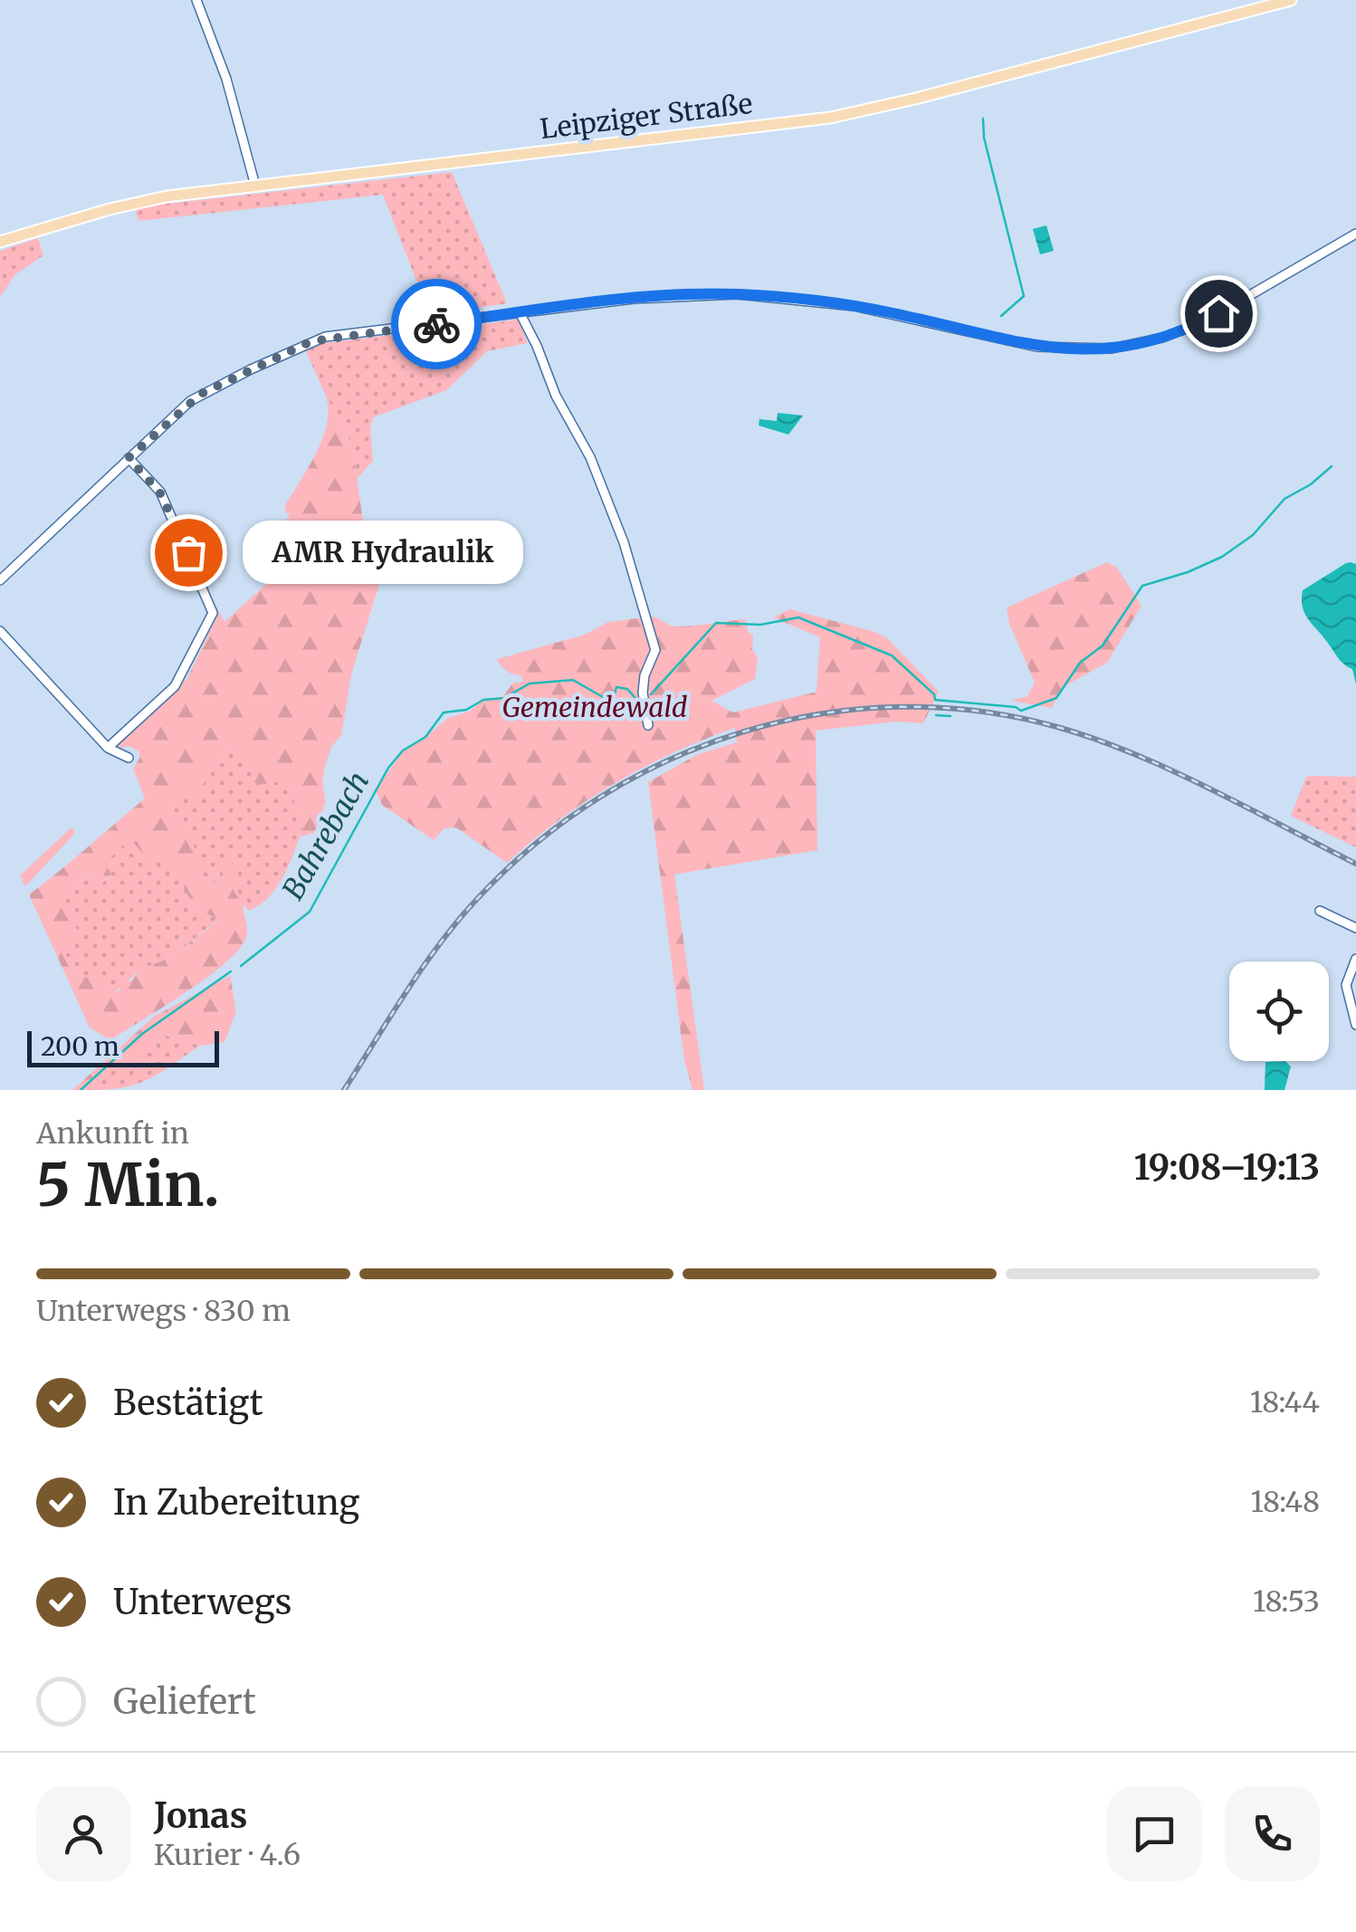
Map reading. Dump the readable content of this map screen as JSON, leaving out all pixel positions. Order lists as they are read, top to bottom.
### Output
{
  "streets": {
    "main road": ["Leipziger Straße"]
  },
  "water": ["Bahrebach"],
  "parks": ["Gemeindewald"],
  "places": ["AMR Hydraulik"],
  "scale_bar": "200 m",
  "page": {
    "bubble": "AMR Hydraulik",
    "scale": "200 m",
    "heading": ["5 Min.", "Ankunft in", "19:08–19:13"],
    "panel": ["Jonas", "Kurier · 4.6"],
    "bar": "Unterwegs · 830 m",
    "list": [
      ["Bestätigt", "18:44"],
      ["In Zubereitung", "18:48"],
      ["Unterwegs", "18:53"],
      "Geliefert"
    ]
  }
}
